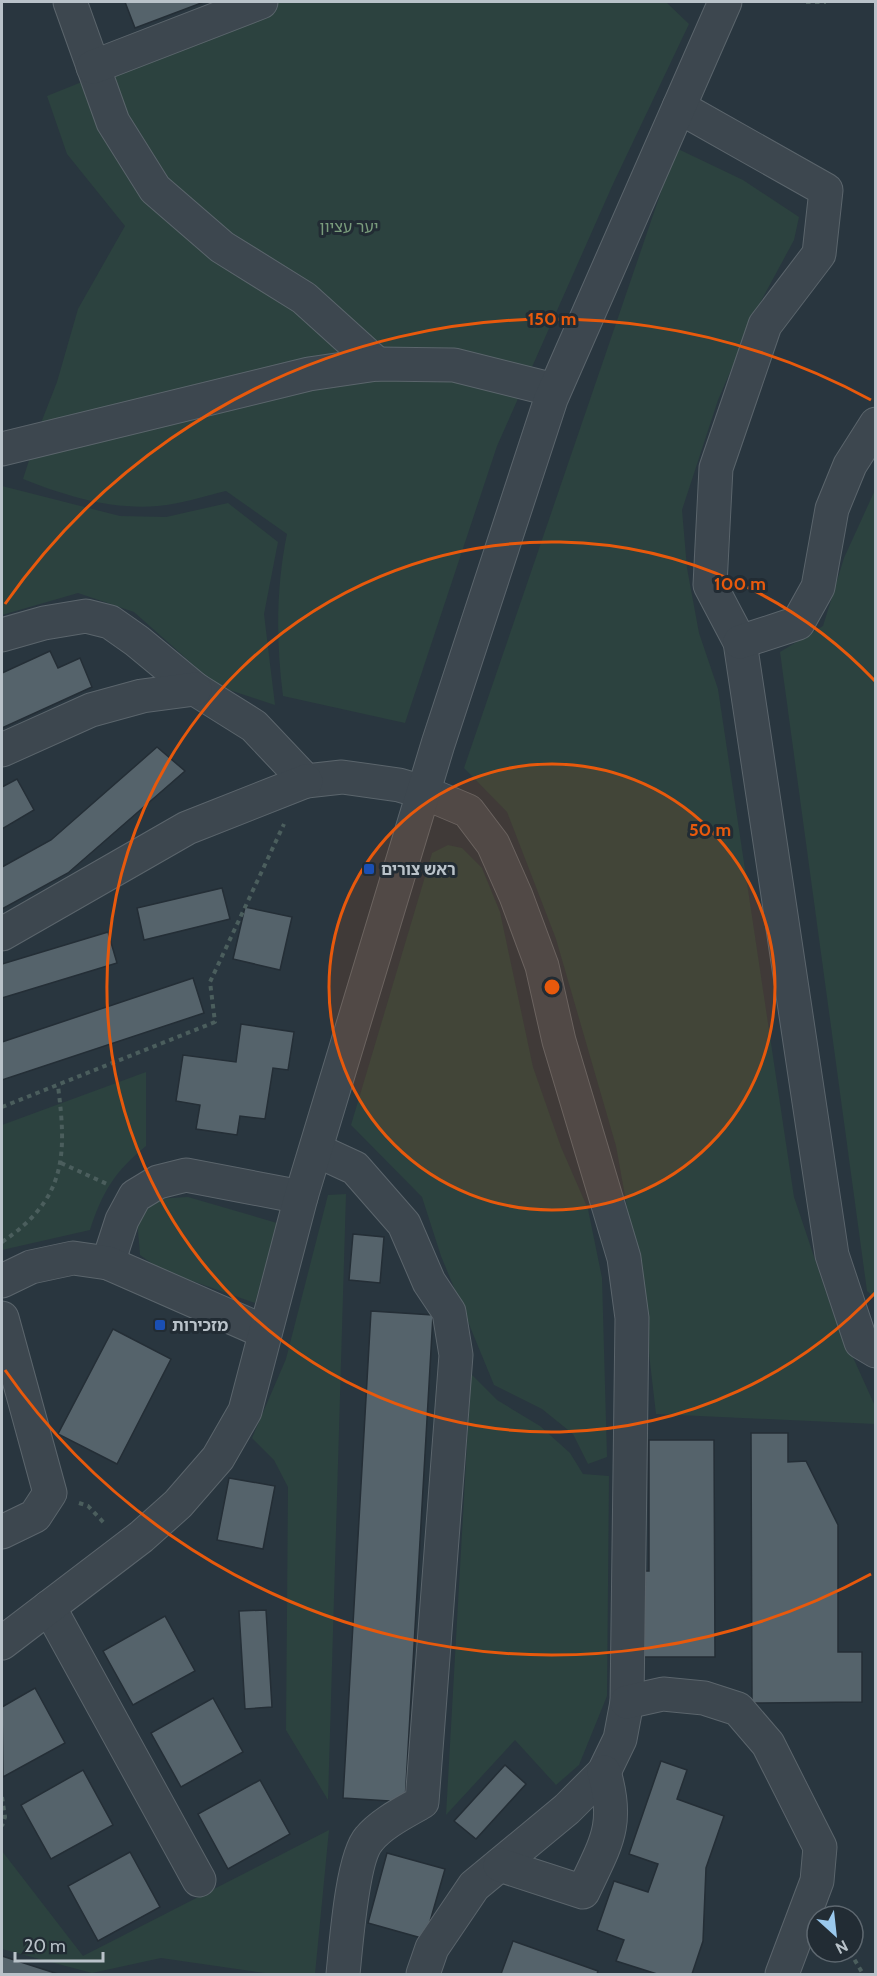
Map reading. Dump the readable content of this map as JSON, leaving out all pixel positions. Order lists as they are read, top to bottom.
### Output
{
  "parks": ["יער עציון"],
  "places": {
    "transit": ["ראש צורים", "מזכירות"]
  },
  "scale_bar": "20 m",
  "north": "bottom right",
  "rings": ["150 m", "100 m", "50 m"]
}
